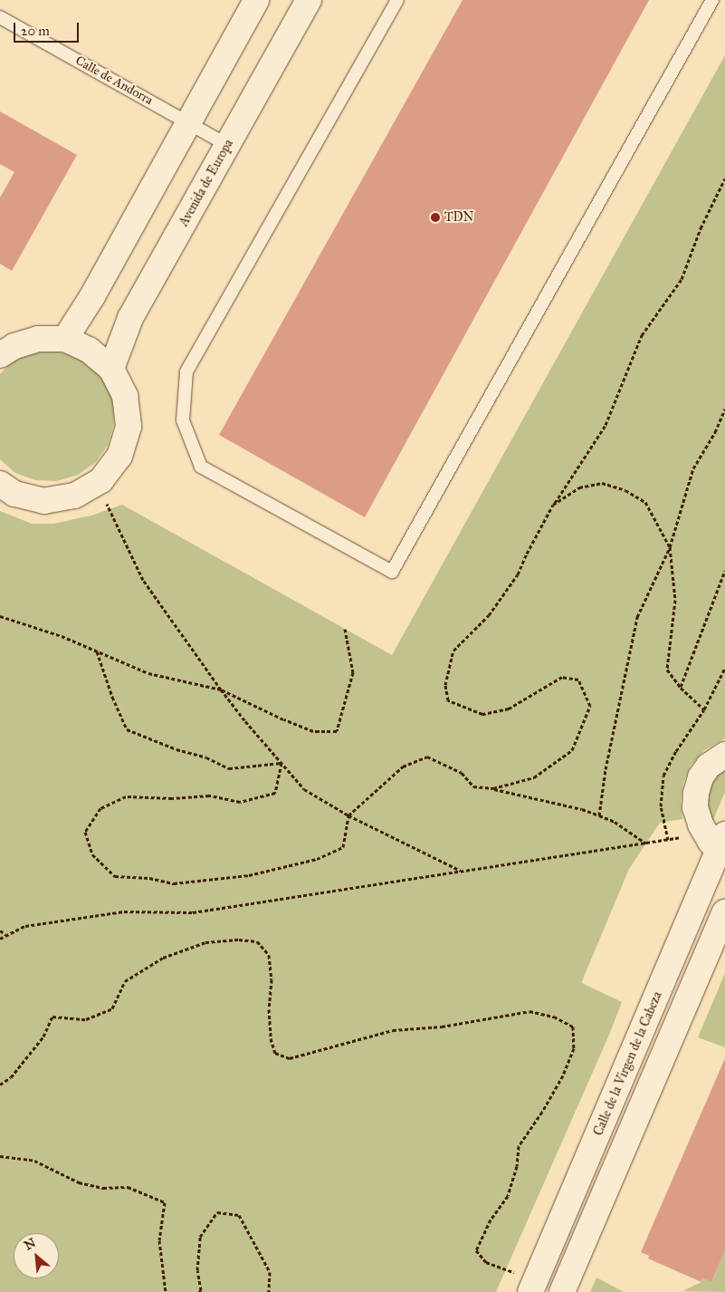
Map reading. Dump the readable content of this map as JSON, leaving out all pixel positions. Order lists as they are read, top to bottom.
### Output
{
  "streets": {
    "street": ["Avenida de Europa", "Calle de la Virgen de la Cabeza"],
    "lane": ["Calle de Andorra"]
  },
  "crossings": [
    ["Calle de Andorra", "Avenida de Europa"]
  ],
  "places": ["TDN"],
  "scale_bar": "20 m",
  "north": "top left"
}
